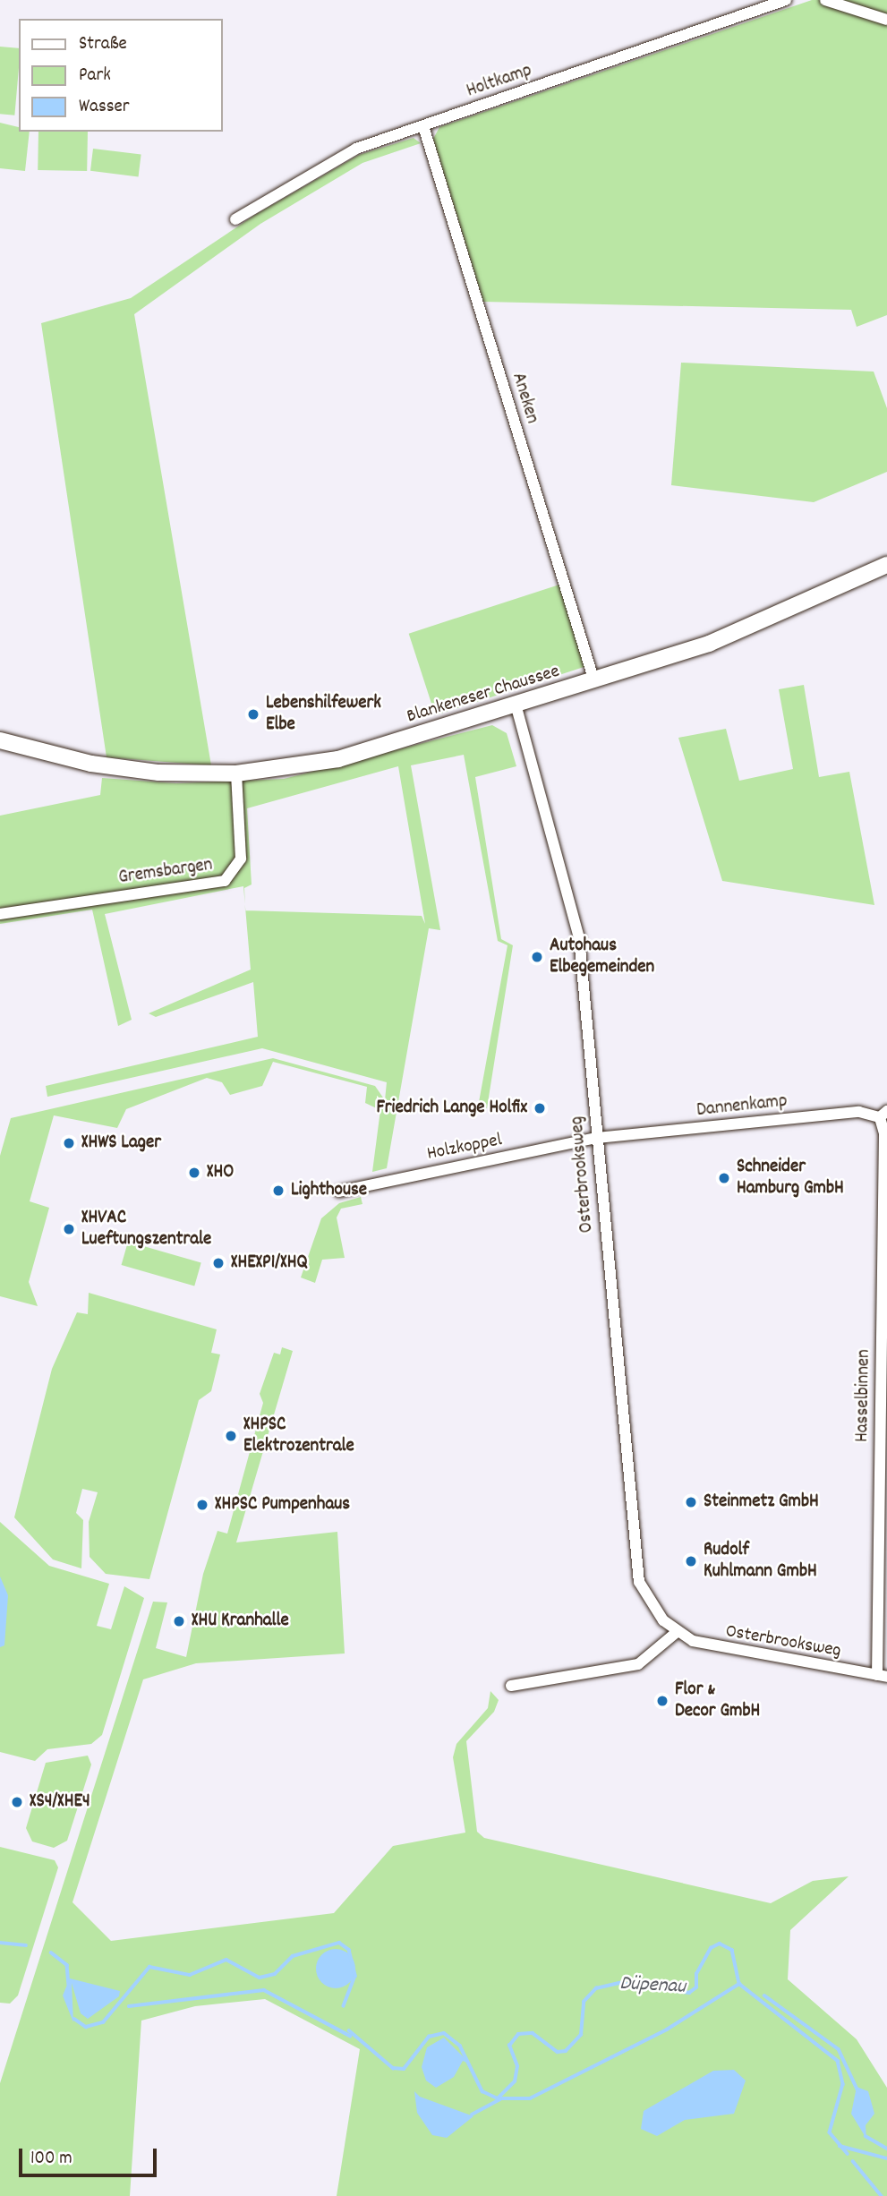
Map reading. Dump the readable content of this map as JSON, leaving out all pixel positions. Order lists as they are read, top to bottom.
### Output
{
  "streets": {
    "main road": ["Blankeneser Chaussee"],
    "street": [
      "Holtkamp",
      "Aneken",
      "Gremsbargen",
      "Dannenkamp",
      "Holzkoppel",
      "Osterbrooksweg",
      "Hasselbinnen"
    ]
  },
  "crossings": [
    ["Holtkamp", "Aneken"],
    ["Aneken", "Blankeneser Chaussee"],
    ["Blankeneser Chaussee", "Gremsbargen"],
    ["Blankeneser Chaussee", "Osterbrooksweg"],
    ["Dannenkamp", "Holzkoppel"],
    ["Dannenkamp", "Osterbrooksweg"],
    ["Dannenkamp", "Hasselbinnen"],
    ["Holzkoppel", "Osterbrooksweg"],
    ["Osterbrooksweg", "Hasselbinnen"]
  ],
  "water": ["Düpenau"],
  "places": [
    "Lebenshilfewerk Elbe",
    "Autohaus Elbegemeinden",
    "Friedrich Lange Holfix",
    "XHWS Lager",
    "XHO",
    "Schneider Hamburg GmbH",
    "Lighthouse",
    "XHVAC Lueftungszentrale",
    "XHEXP1/XHQ",
    "XHPSC Elektrozentrale",
    "Steinmetz GmbH",
    "XHPSC Pumpenhaus",
    "Rudolf Kuhlmann GmbH",
    "XHU Kranhalle",
    "Flor & Decor GmbH",
    "XS4/XHE4"
  ],
  "legend": ["Straße", "Park", "Wasser"],
  "scale_bar": "100 m"
}
